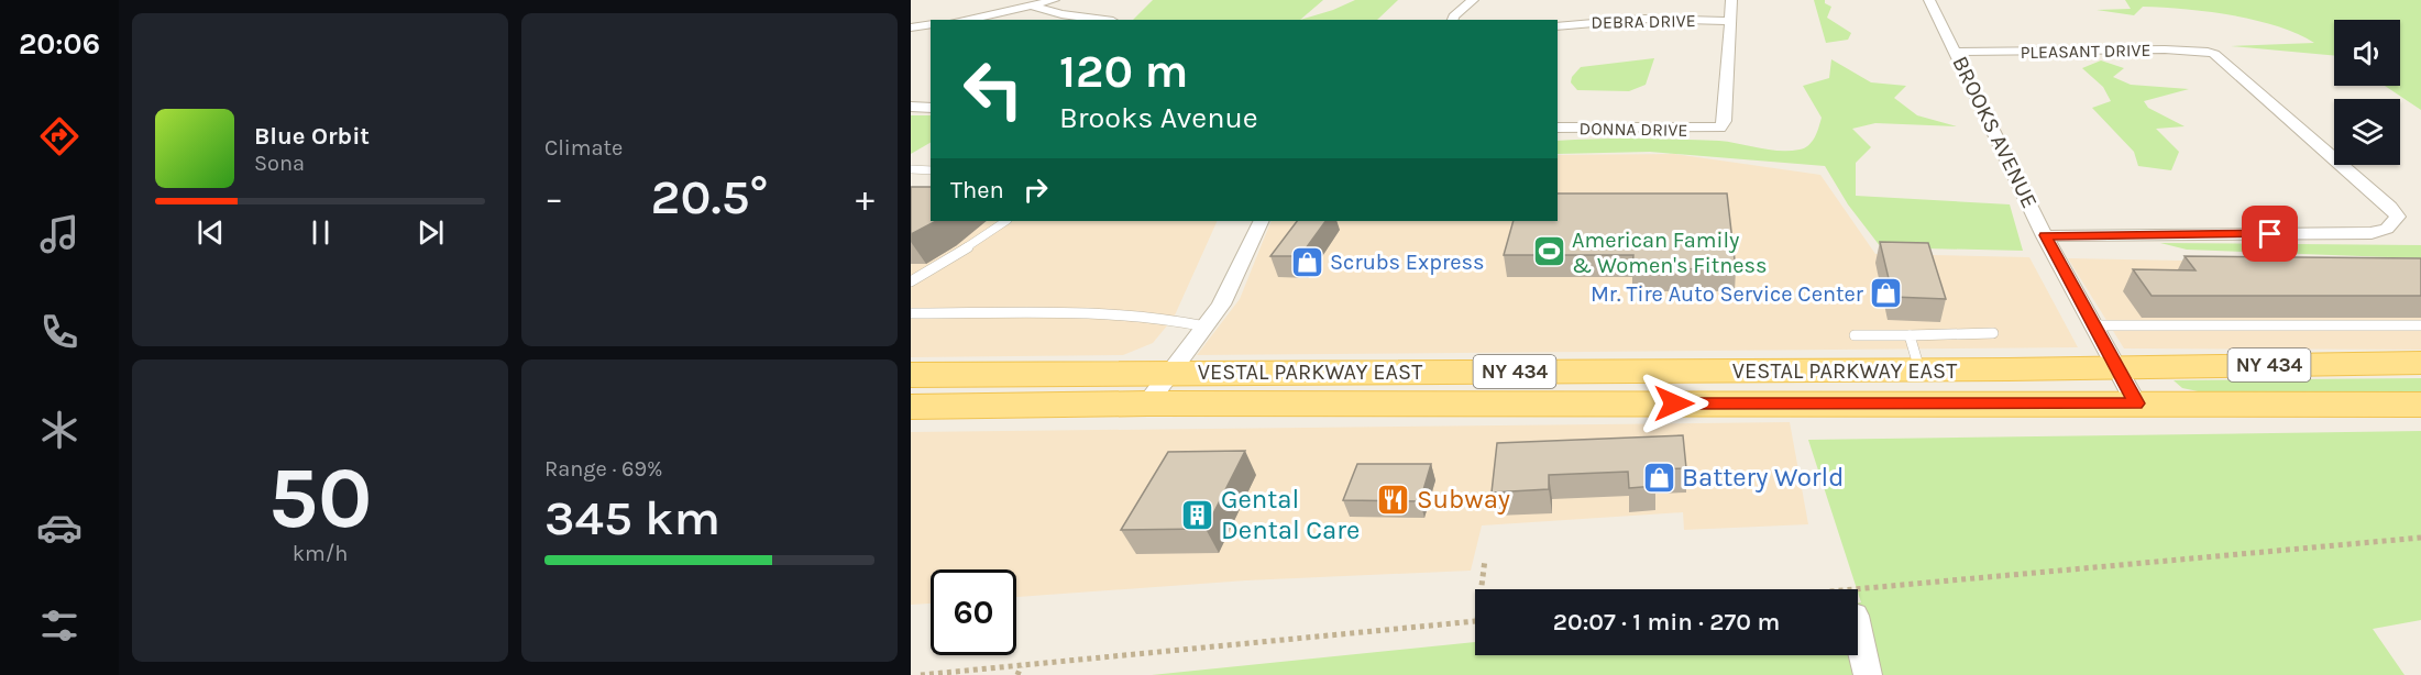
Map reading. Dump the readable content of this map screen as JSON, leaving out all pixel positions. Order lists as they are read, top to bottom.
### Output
{
  "streets": {
    "main road": ["NY 434", "VESTAL PARKWAY EAST"],
    "street": [
      "DEBRA DRIVE",
      "PLEASANT DRIVE",
      "DONNA DRIVE",
      "BROOKS AVENUE"
    ]
  },
  "crossings": [
    ["DEBRA DRIVE", "DONNA DRIVE"],
    ["PLEASANT DRIVE", "BROOKS AVENUE"],
    ["BROOKS AVENUE", "VESTAL PARKWAY EAST"]
  ],
  "places": {
    "sports": ["American Family & Women's Fitness"],
    "shop": ["Scrubs Express", "Mr. Tire Auto Service Center", "Battery World"],
    "restaurant": ["Subway"],
    "building": ["Gental Dental Care"]
  },
  "page": {
    "tabs": "20:06",
    "tile": [
      "Climate",
      ["50", "km/h"],
      ["Range · 69%", "345 km"]
    ],
    "turn": ["120 m", "Brooks Avenue"],
    "song": ["Blue Orbit", "Sona"],
    "then": "Then",
    "heat": ["−", "20.5°", "+"],
    "limit": "60",
    "trip": "20:07 · 1 min · 270 m"
  }
}
